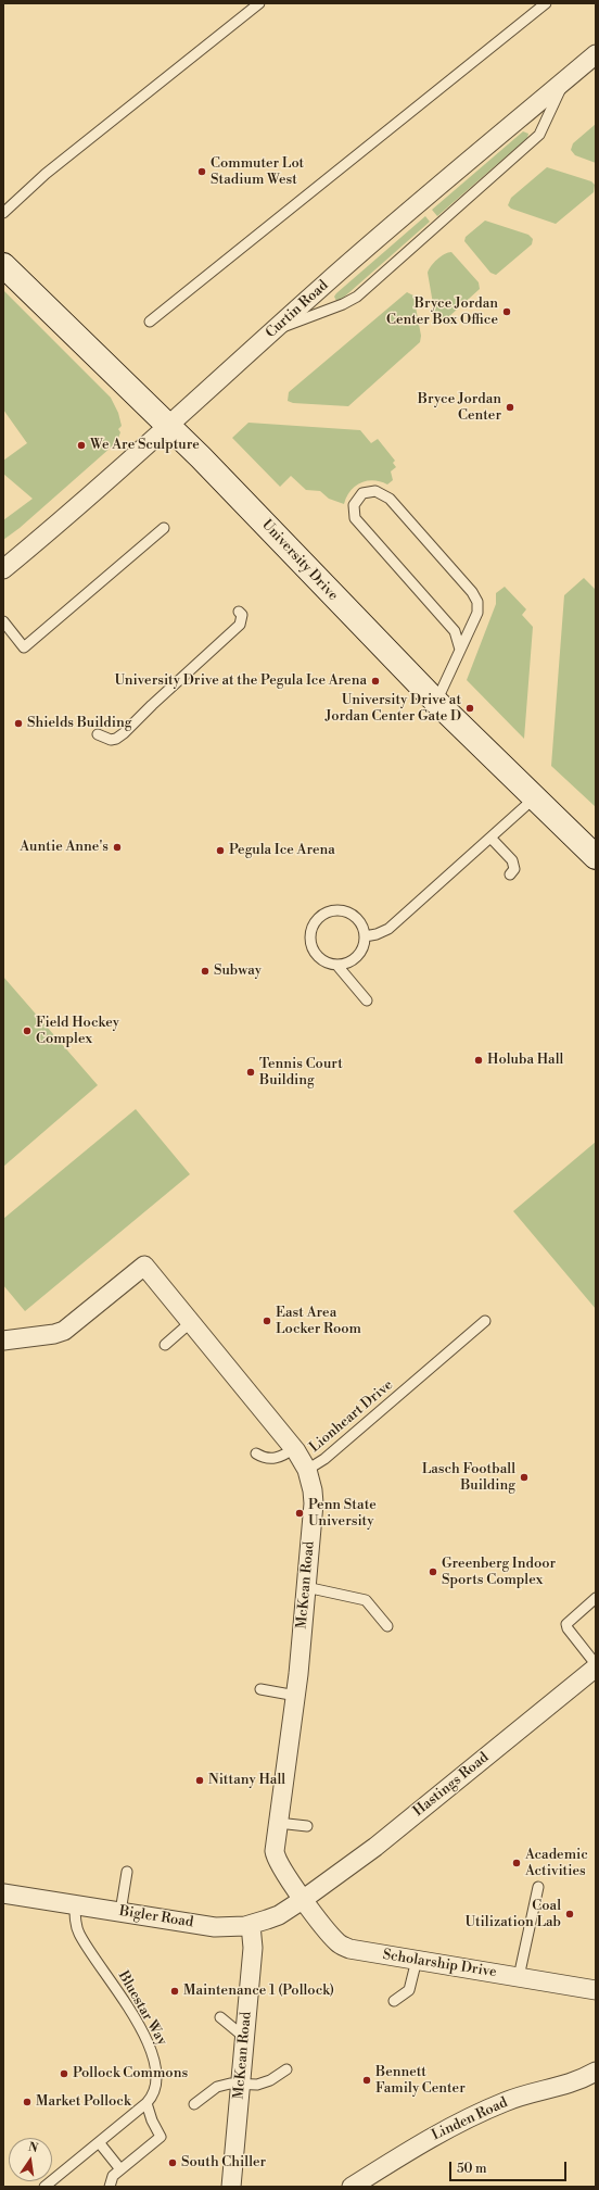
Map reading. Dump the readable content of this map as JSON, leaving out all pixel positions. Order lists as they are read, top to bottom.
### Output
{
  "streets": {
    "main road": ["University Drive"],
    "street": [
      "Curtin Road",
      "McKean Road",
      "Hastings Road",
      "Bigler Road",
      "Scholarship Drive",
      "Linden Road"
    ],
    "lane": ["Lionheart Drive", "Bluestar Way"]
  },
  "crossings": [
    ["Curtin Road", "University Drive"],
    ["Lionheart Drive", "McKean Road"],
    ["McKean Road", "Hastings Road"],
    ["McKean Road", "Bigler Road"],
    ["McKean Road", "Scholarship Drive"],
    ["Hastings Road", "Bigler Road"],
    ["Hastings Road", "Scholarship Drive"],
    ["Bigler Road", "Scholarship Drive"],
    ["Bigler Road", "Bluestar Way"]
  ],
  "places": [
    "Commuter Lot Stadium West",
    "Bryce Jordan Center Box Office",
    "Bryce Jordan Center",
    "We Are Sculpture",
    "University Drive at the Pegula Ice Arena",
    "University Drive at Jordan Center Gate D",
    "Shields Building",
    "Auntie Anne's",
    "Pegula Ice Arena",
    "Subway",
    "Field Hockey Complex",
    "Holuba Hall",
    "Tennis Court Building",
    "East Area Locker Room",
    "Lasch Football Building",
    "Penn State University",
    "Greenberg Indoor Sports Complex",
    "Nittany Hall",
    "Academic Activities",
    "Coal Utilization Lab",
    "Maintenance 1 (Pollock)",
    "Pollock Commons",
    "Bennett Family Center",
    "Market Pollock",
    "South Chiller"
  ],
  "scale_bar": "50 m",
  "north": "top"
}
